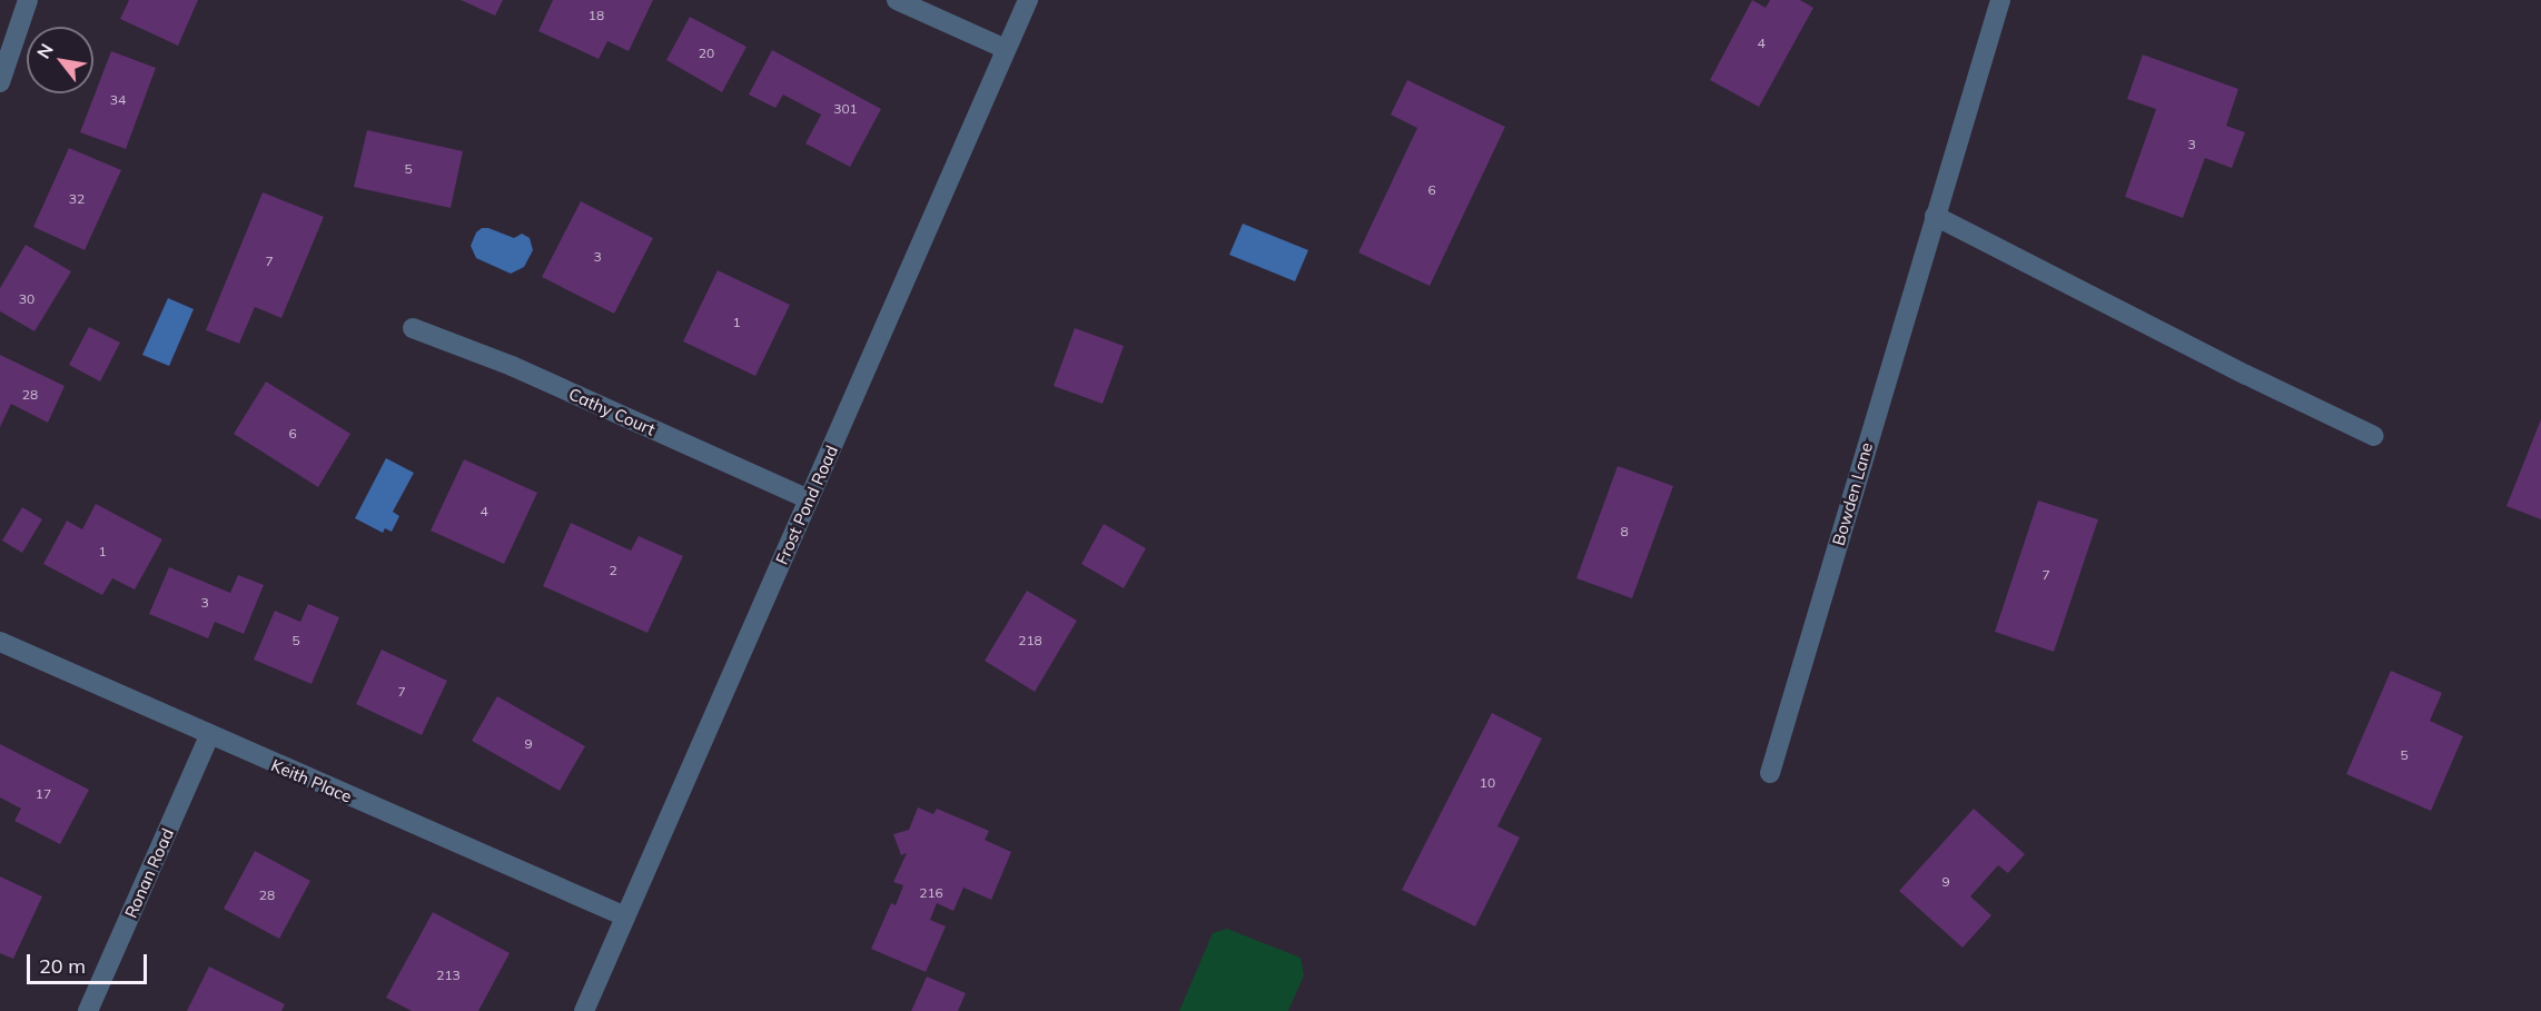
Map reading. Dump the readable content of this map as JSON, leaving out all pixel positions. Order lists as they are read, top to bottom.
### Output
{
  "streets": {
    "street": [
      "Cathy Court",
      "Bowden Lane",
      "Frost Pond Road",
      "Keith Place",
      "Ronan Road"
    ]
  },
  "crossings": [
    ["Cathy Court", "Frost Pond Road"],
    ["Frost Pond Road", "Keith Place"],
    ["Keith Place", "Ronan Road"]
  ],
  "house_numbers": [
    "18",
    "4",
    "20",
    "34",
    "301",
    "3",
    "5",
    "6",
    "32",
    "3",
    "7",
    "30",
    "1",
    "28",
    "6",
    "4",
    "8",
    "1",
    "2",
    "7",
    "3",
    "5",
    "218",
    "7",
    "9",
    "5",
    "10",
    "17",
    "9",
    "216",
    "28",
    "213"
  ],
  "scale_bar": "20 m",
  "north": "top left"
}
